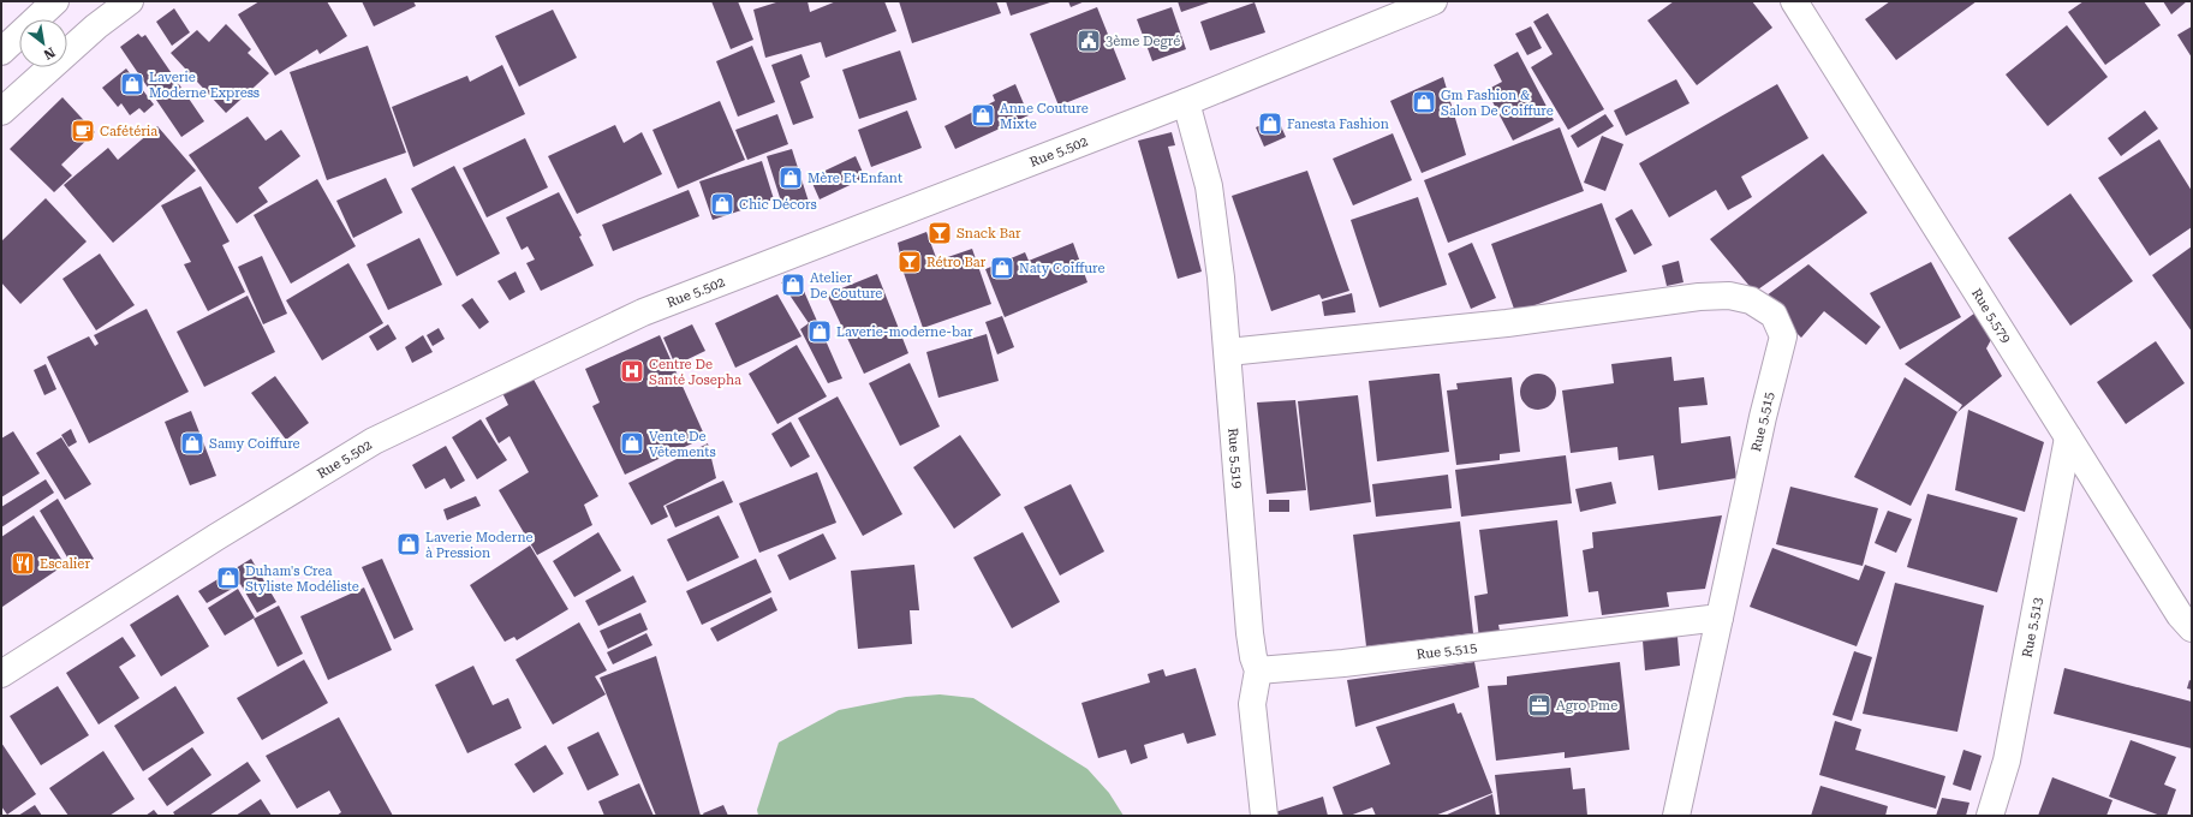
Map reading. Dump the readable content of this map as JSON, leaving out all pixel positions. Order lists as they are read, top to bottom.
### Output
{
  "streets": {
    "street": [
      "Rue 5.502",
      "Rue 5.579",
      "Rue 5.515",
      "Rue 5.519",
      "Rue 5.513"
    ]
  },
  "crossings": [
    ["Rue 5.502", "Rue 5.519"],
    ["Rue 5.579", "Rue 5.513"],
    ["Rue 5.515", "Rue 5.519"]
  ],
  "places": {
    "public building": ["3ème Degré"],
    "shop": [
      "Laverie Moderne Express",
      "Gm Fashion & Salon De Coiffure",
      "Anne Couture Mixte",
      "Fanesta Fashion",
      "Mère Et Enfant",
      "Chic Décors",
      "Naty Coiffure",
      "Atelier De Couture",
      "Laverie-moderne-bar",
      "Samy Coiffure",
      "Vente De Vêtements",
      "Laverie Moderne à Pression",
      "Duham's Crea Styliste Modéliste"
    ],
    "cafe": ["Cafétéria"],
    "bar": ["Snack Bar", "Rétro Bar"],
    "hospital": ["Centre De Santé Josepha"],
    "restaurant": ["Escalier"],
    "office": ["Agro Pme"]
  },
  "north": "bottom right"
}
